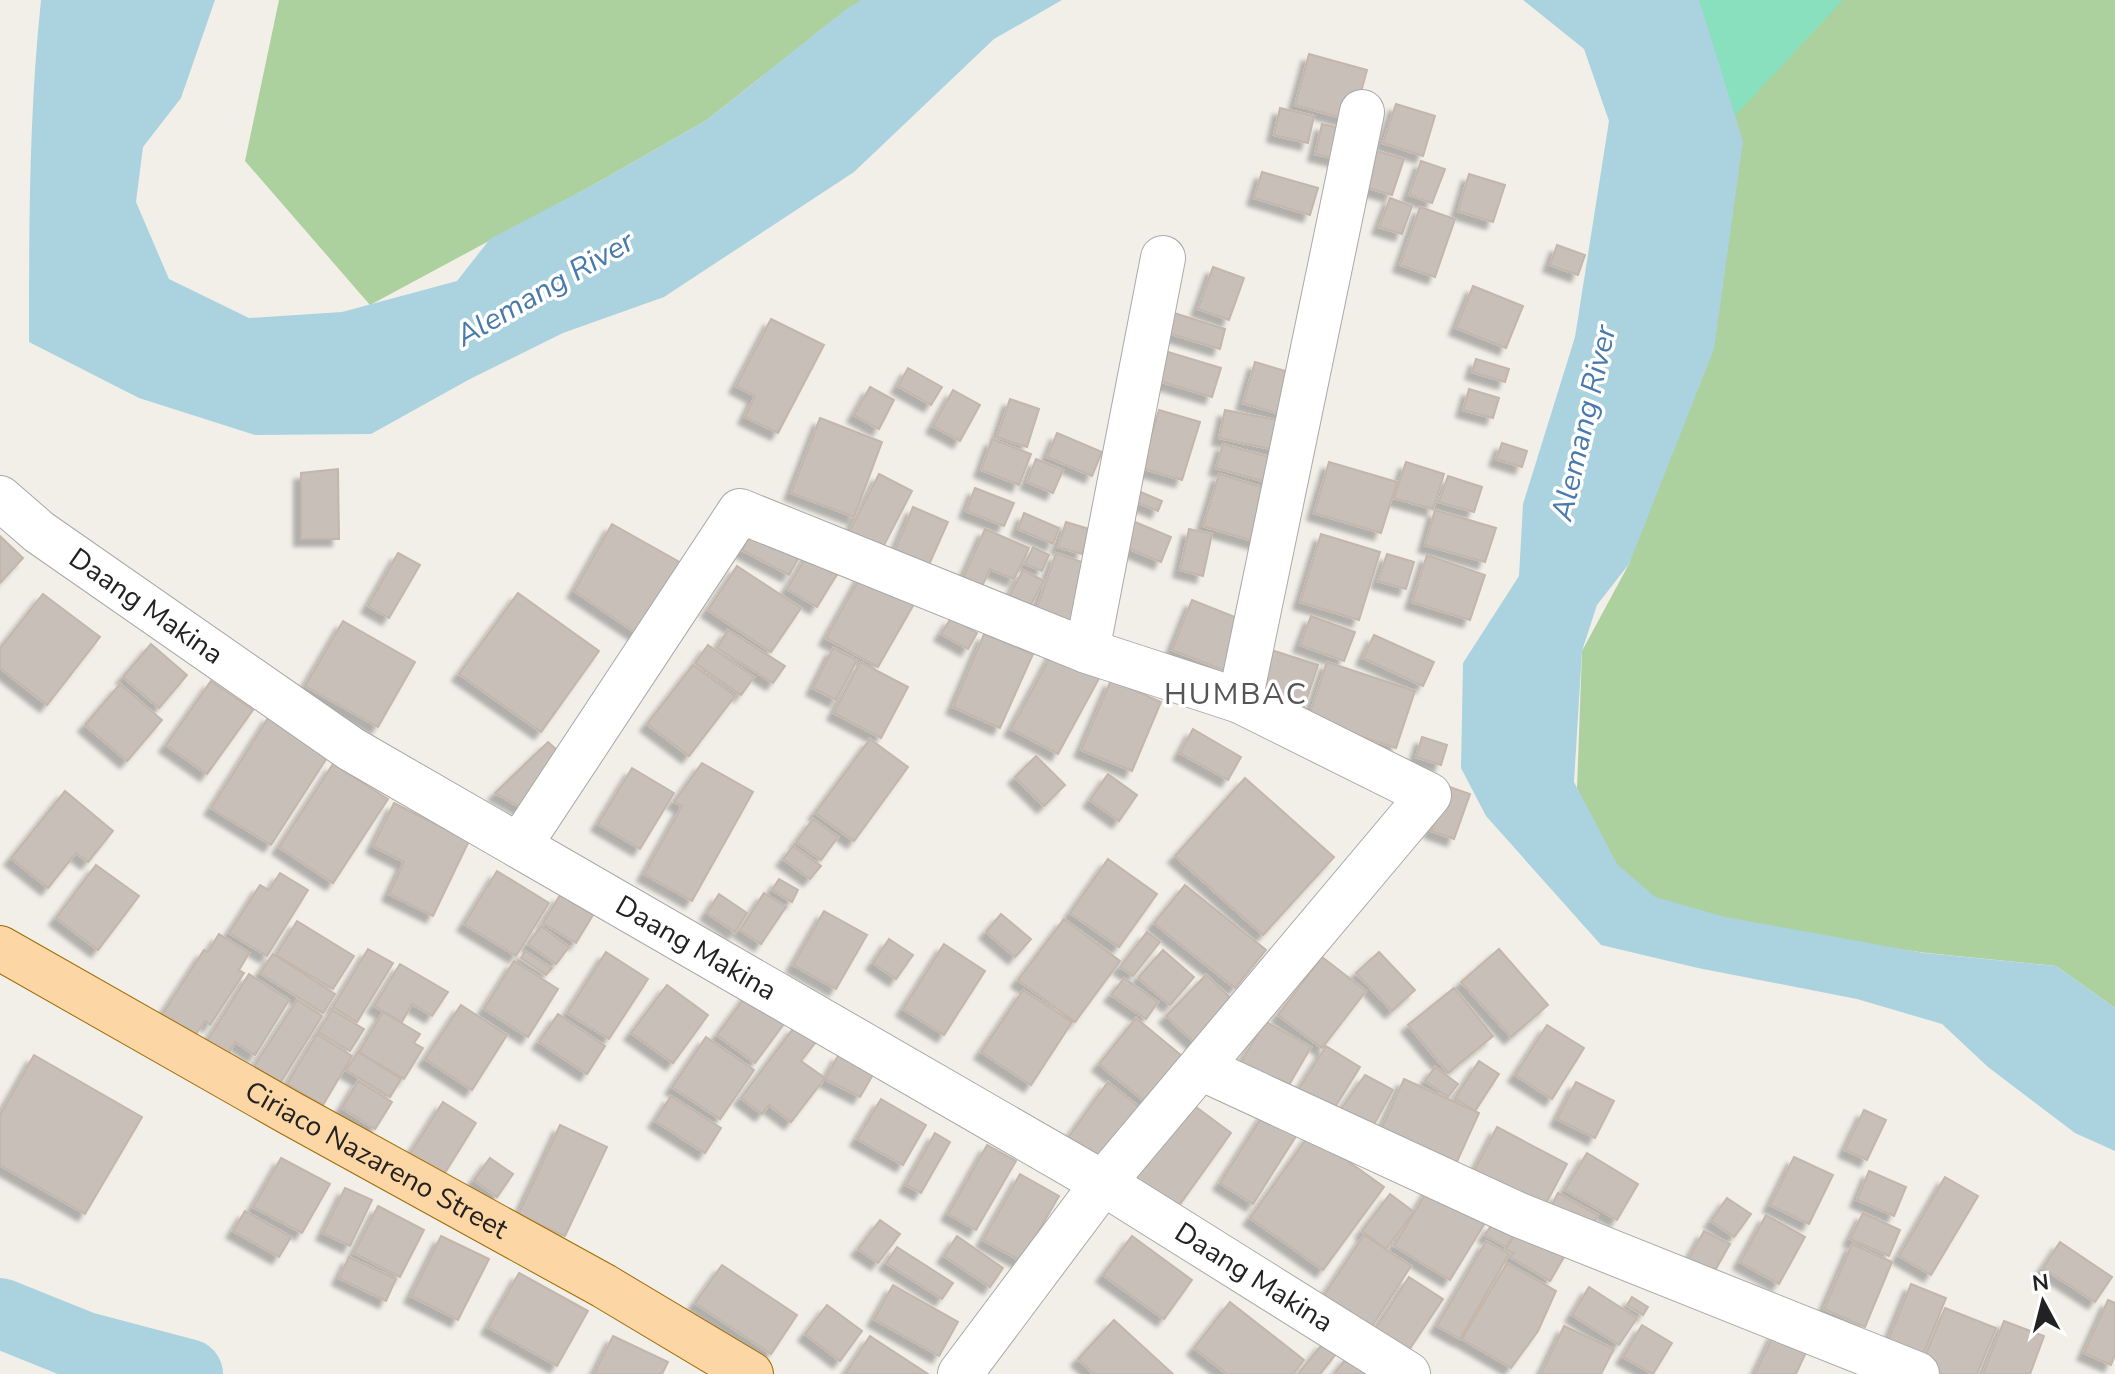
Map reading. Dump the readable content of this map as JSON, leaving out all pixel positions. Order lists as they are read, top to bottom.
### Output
{
  "streets": {
    "main road": ["Ciriaco Nazareno Street"],
    "street": ["Daang Makina"]
  },
  "districts": ["HUMBAC"],
  "water": ["Alemang River"],
  "north": "top"
}
